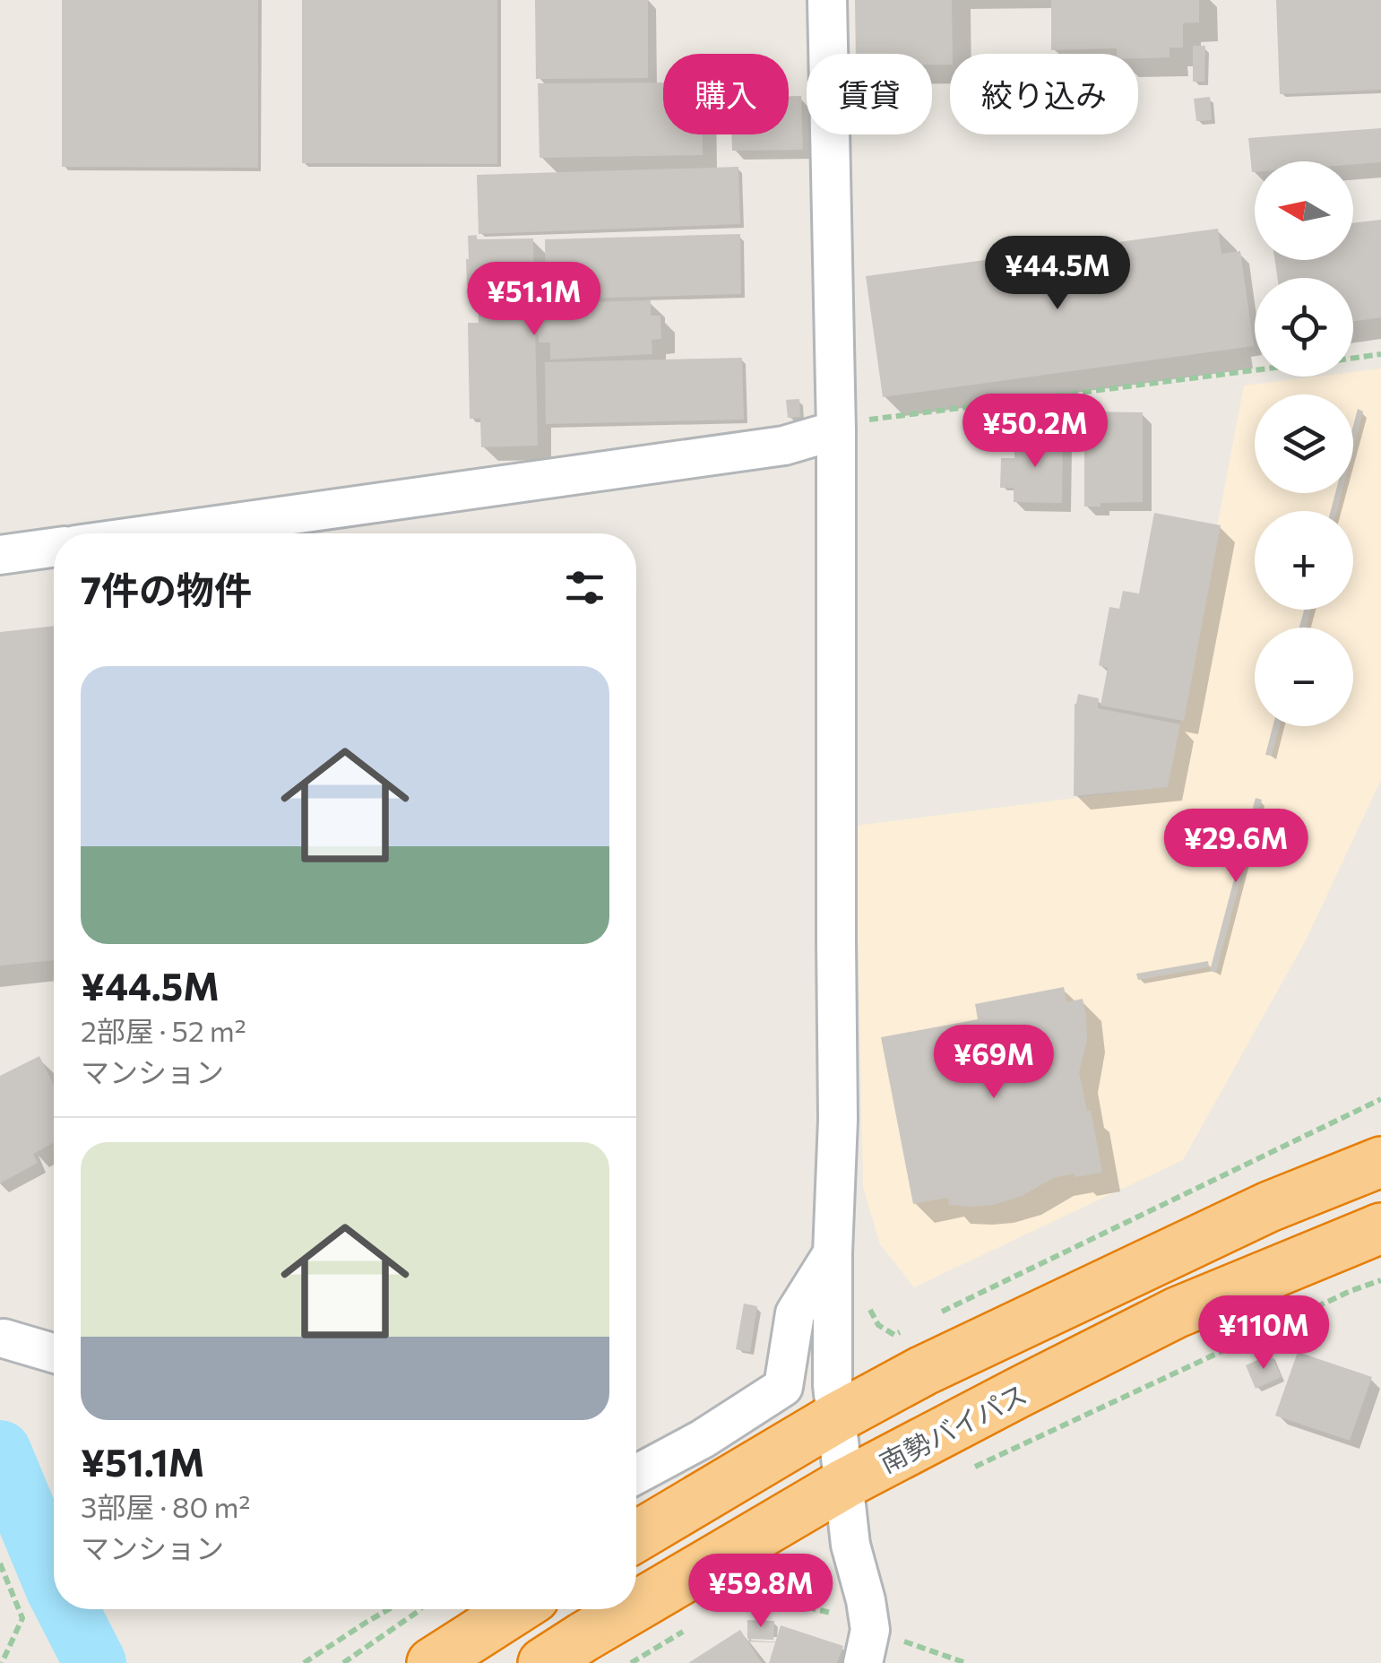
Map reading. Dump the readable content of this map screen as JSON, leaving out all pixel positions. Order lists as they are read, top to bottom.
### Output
{
  "streets": {
    "highway": ["南勢バイパス"]
  },
  "north": "left",
  "page": {
    "chip": ["購入", "賃貸", "絞り込み"],
    "map_buttons": ["+", "−"],
    "price": [
      "¥44.5M",
      "¥51.1M",
      "¥50.2M",
      "¥29.6M",
      "¥69M",
      "¥110M",
      "¥59.8M"
    ],
    "heading": "7件の物件",
    "list": [
      {
        "name": "¥44.5M",
        "note": "2部屋 · 52 m² · マンション"
      },
      {
        "name": "¥51.1M",
        "note": "3部屋 · 80 m² · マンション"
      }
    ]
  }
}
